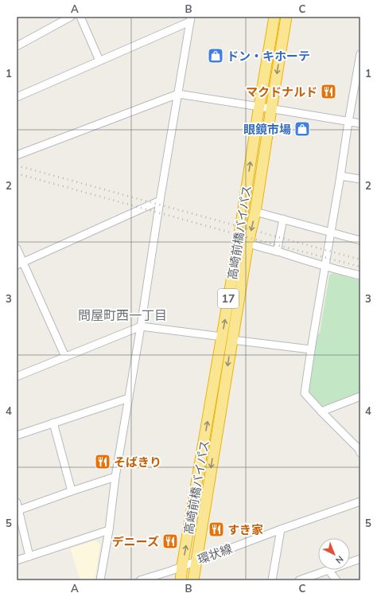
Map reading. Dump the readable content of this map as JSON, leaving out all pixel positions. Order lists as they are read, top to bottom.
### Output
{
  "streets": {
    "highway": ["高崎前橋バイパス", "17"],
    "street": ["環状線"]
  },
  "crossings": [
    ["高崎前橋バイパス", "環状線"]
  ],
  "districts": ["問屋町西一丁目"],
  "places": {
    "shop": ["ドン・キホーテ", "眼鏡市場"],
    "restaurant": [
      "マクドナルド",
      "そばきり",
      "すき家",
      "デニーズ"
    ]
  },
  "north": "bottom right",
  "grid": {
    "columns": ["A", "B", "C"],
    "rows": [
      "1",
      "2",
      "3",
      "4",
      "5"
    ]
  }
}
